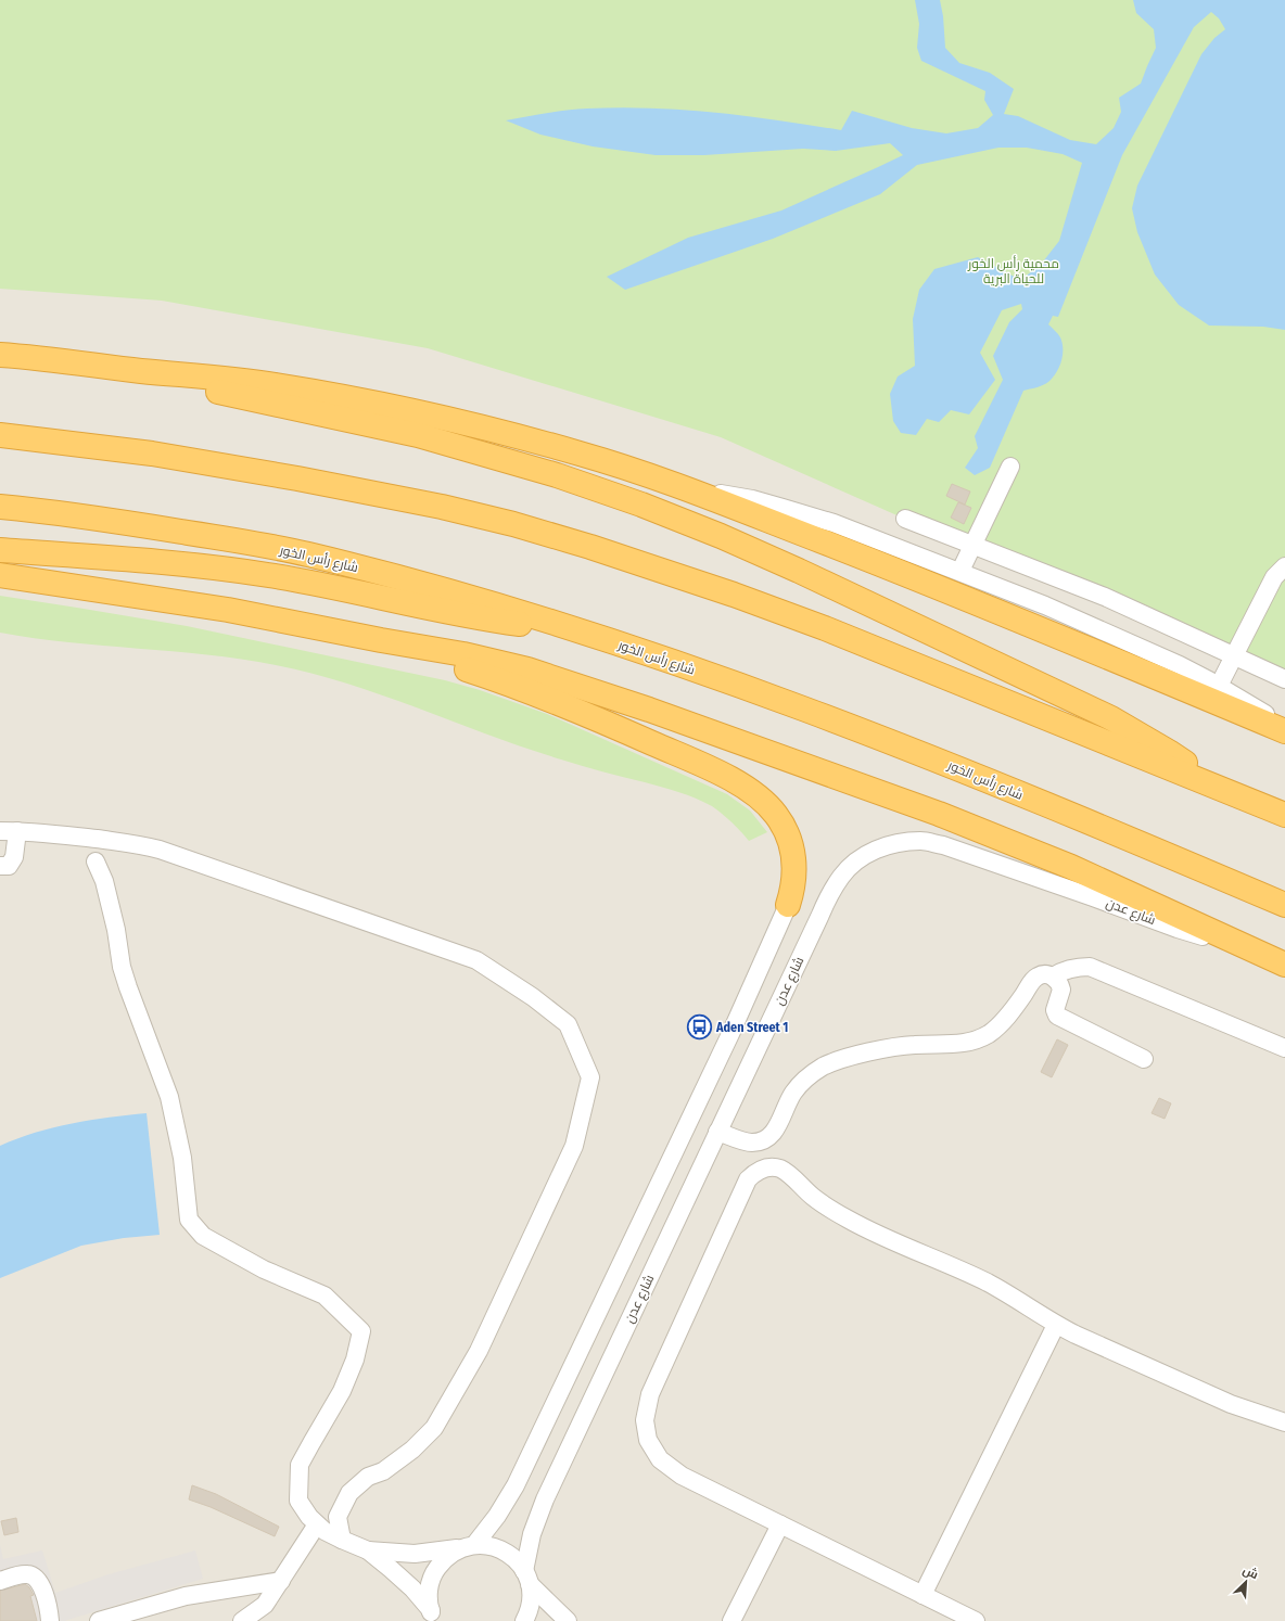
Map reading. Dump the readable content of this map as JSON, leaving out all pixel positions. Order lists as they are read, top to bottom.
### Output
{
  "streets": {
    "highway": ["شارع رأس الخور"],
    "street": ["شارع عدن"]
  },
  "parks": ["محمية رأس الخور للحياة البرية"],
  "places": {
    "bus stop": ["Aden Street 1"]
  },
  "north": "top right"
}
